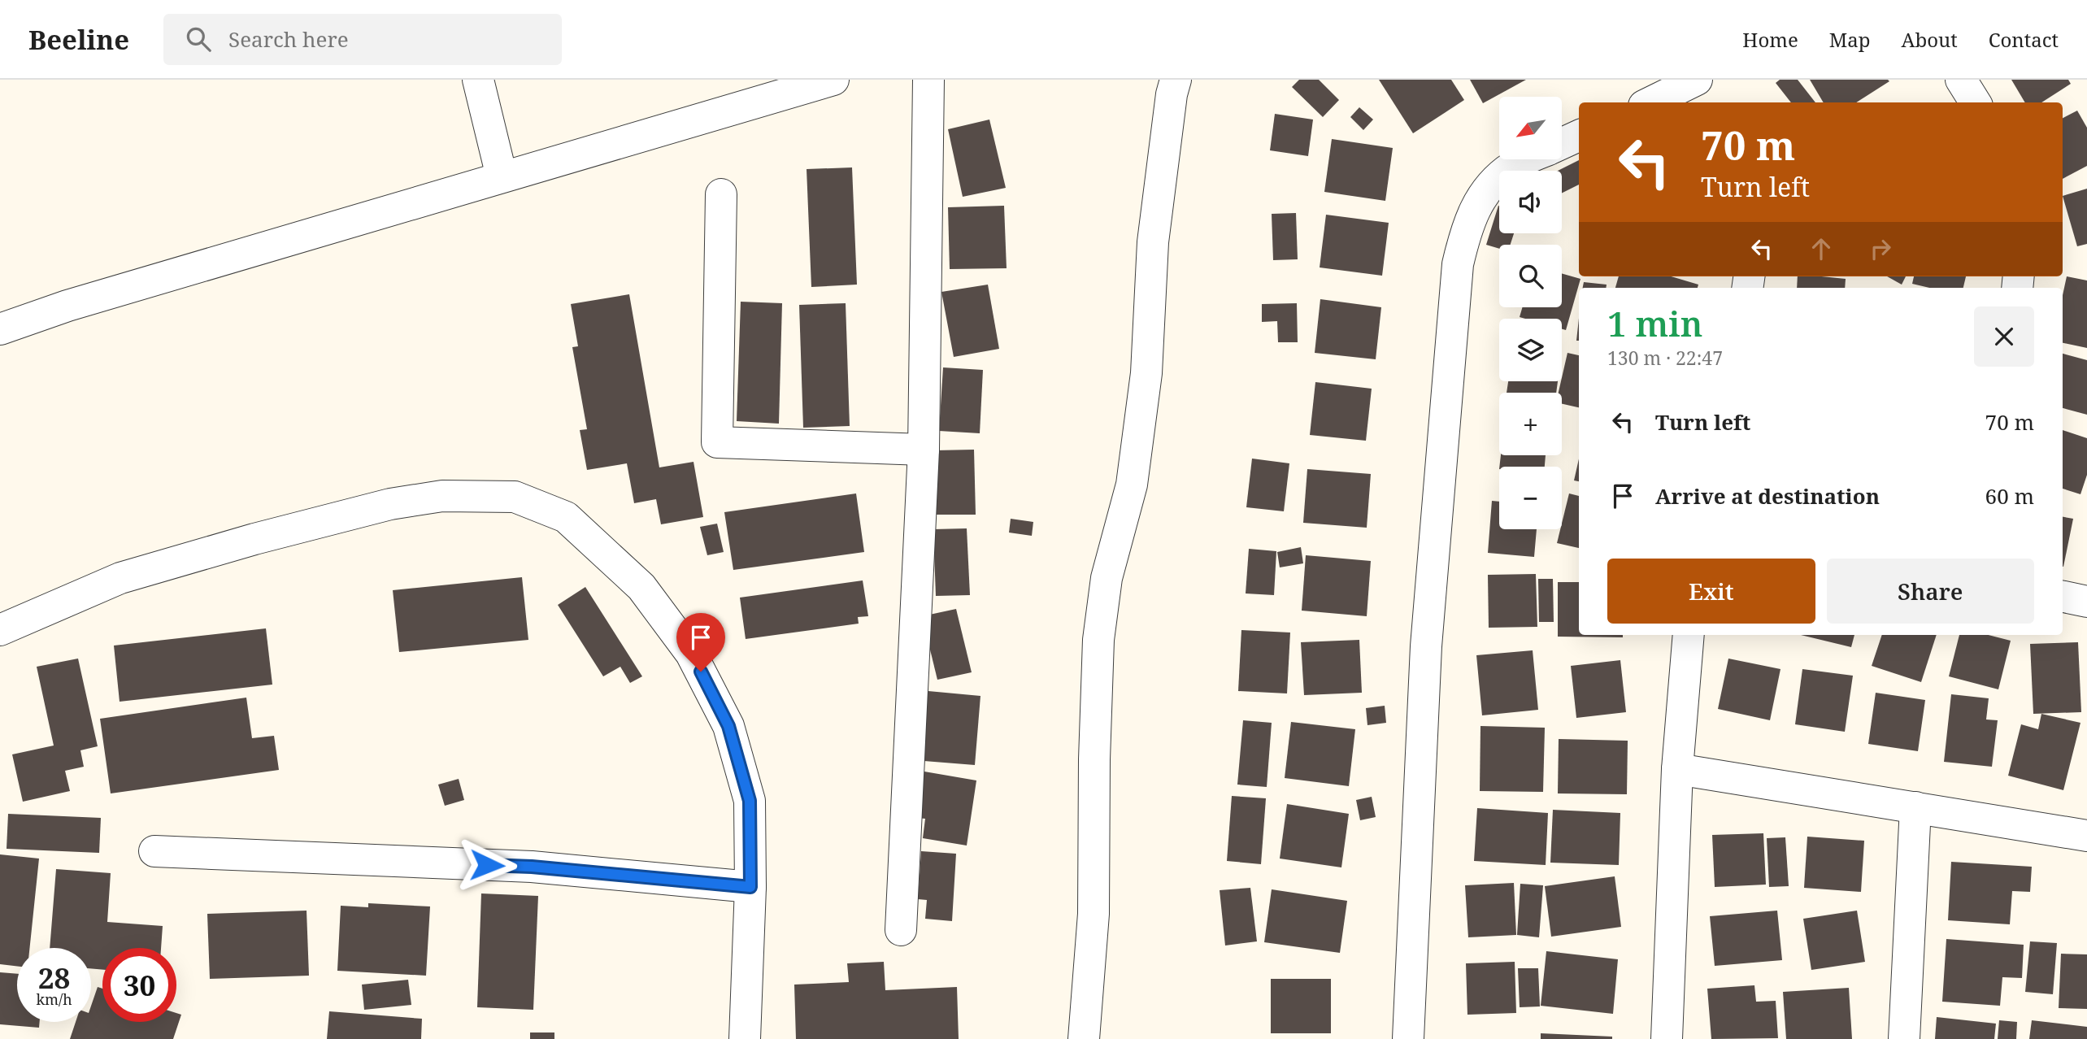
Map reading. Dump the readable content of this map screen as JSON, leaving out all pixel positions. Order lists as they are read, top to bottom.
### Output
{
  "north": "bottom left",
  "page": {
    "header": "Beeline",
    "search": "Search here",
    "nav": [
      "Home",
      "Map",
      "About",
      "Contact"
    ],
    "map_buttons": ["+", "−"],
    "turn": ["70 m", "Turn left"],
    "heading": ["1 min", "130 m · 22:47"],
    "list": [
      {
        "name": "Turn left",
        "value": "70 m"
      },
      {
        "name": "Arrive at destination",
        "value": "60 m"
      }
    ],
    "buttons": ["Exit", "Share"],
    "speed": "28 km/h",
    "limit": "30"
  }
}
